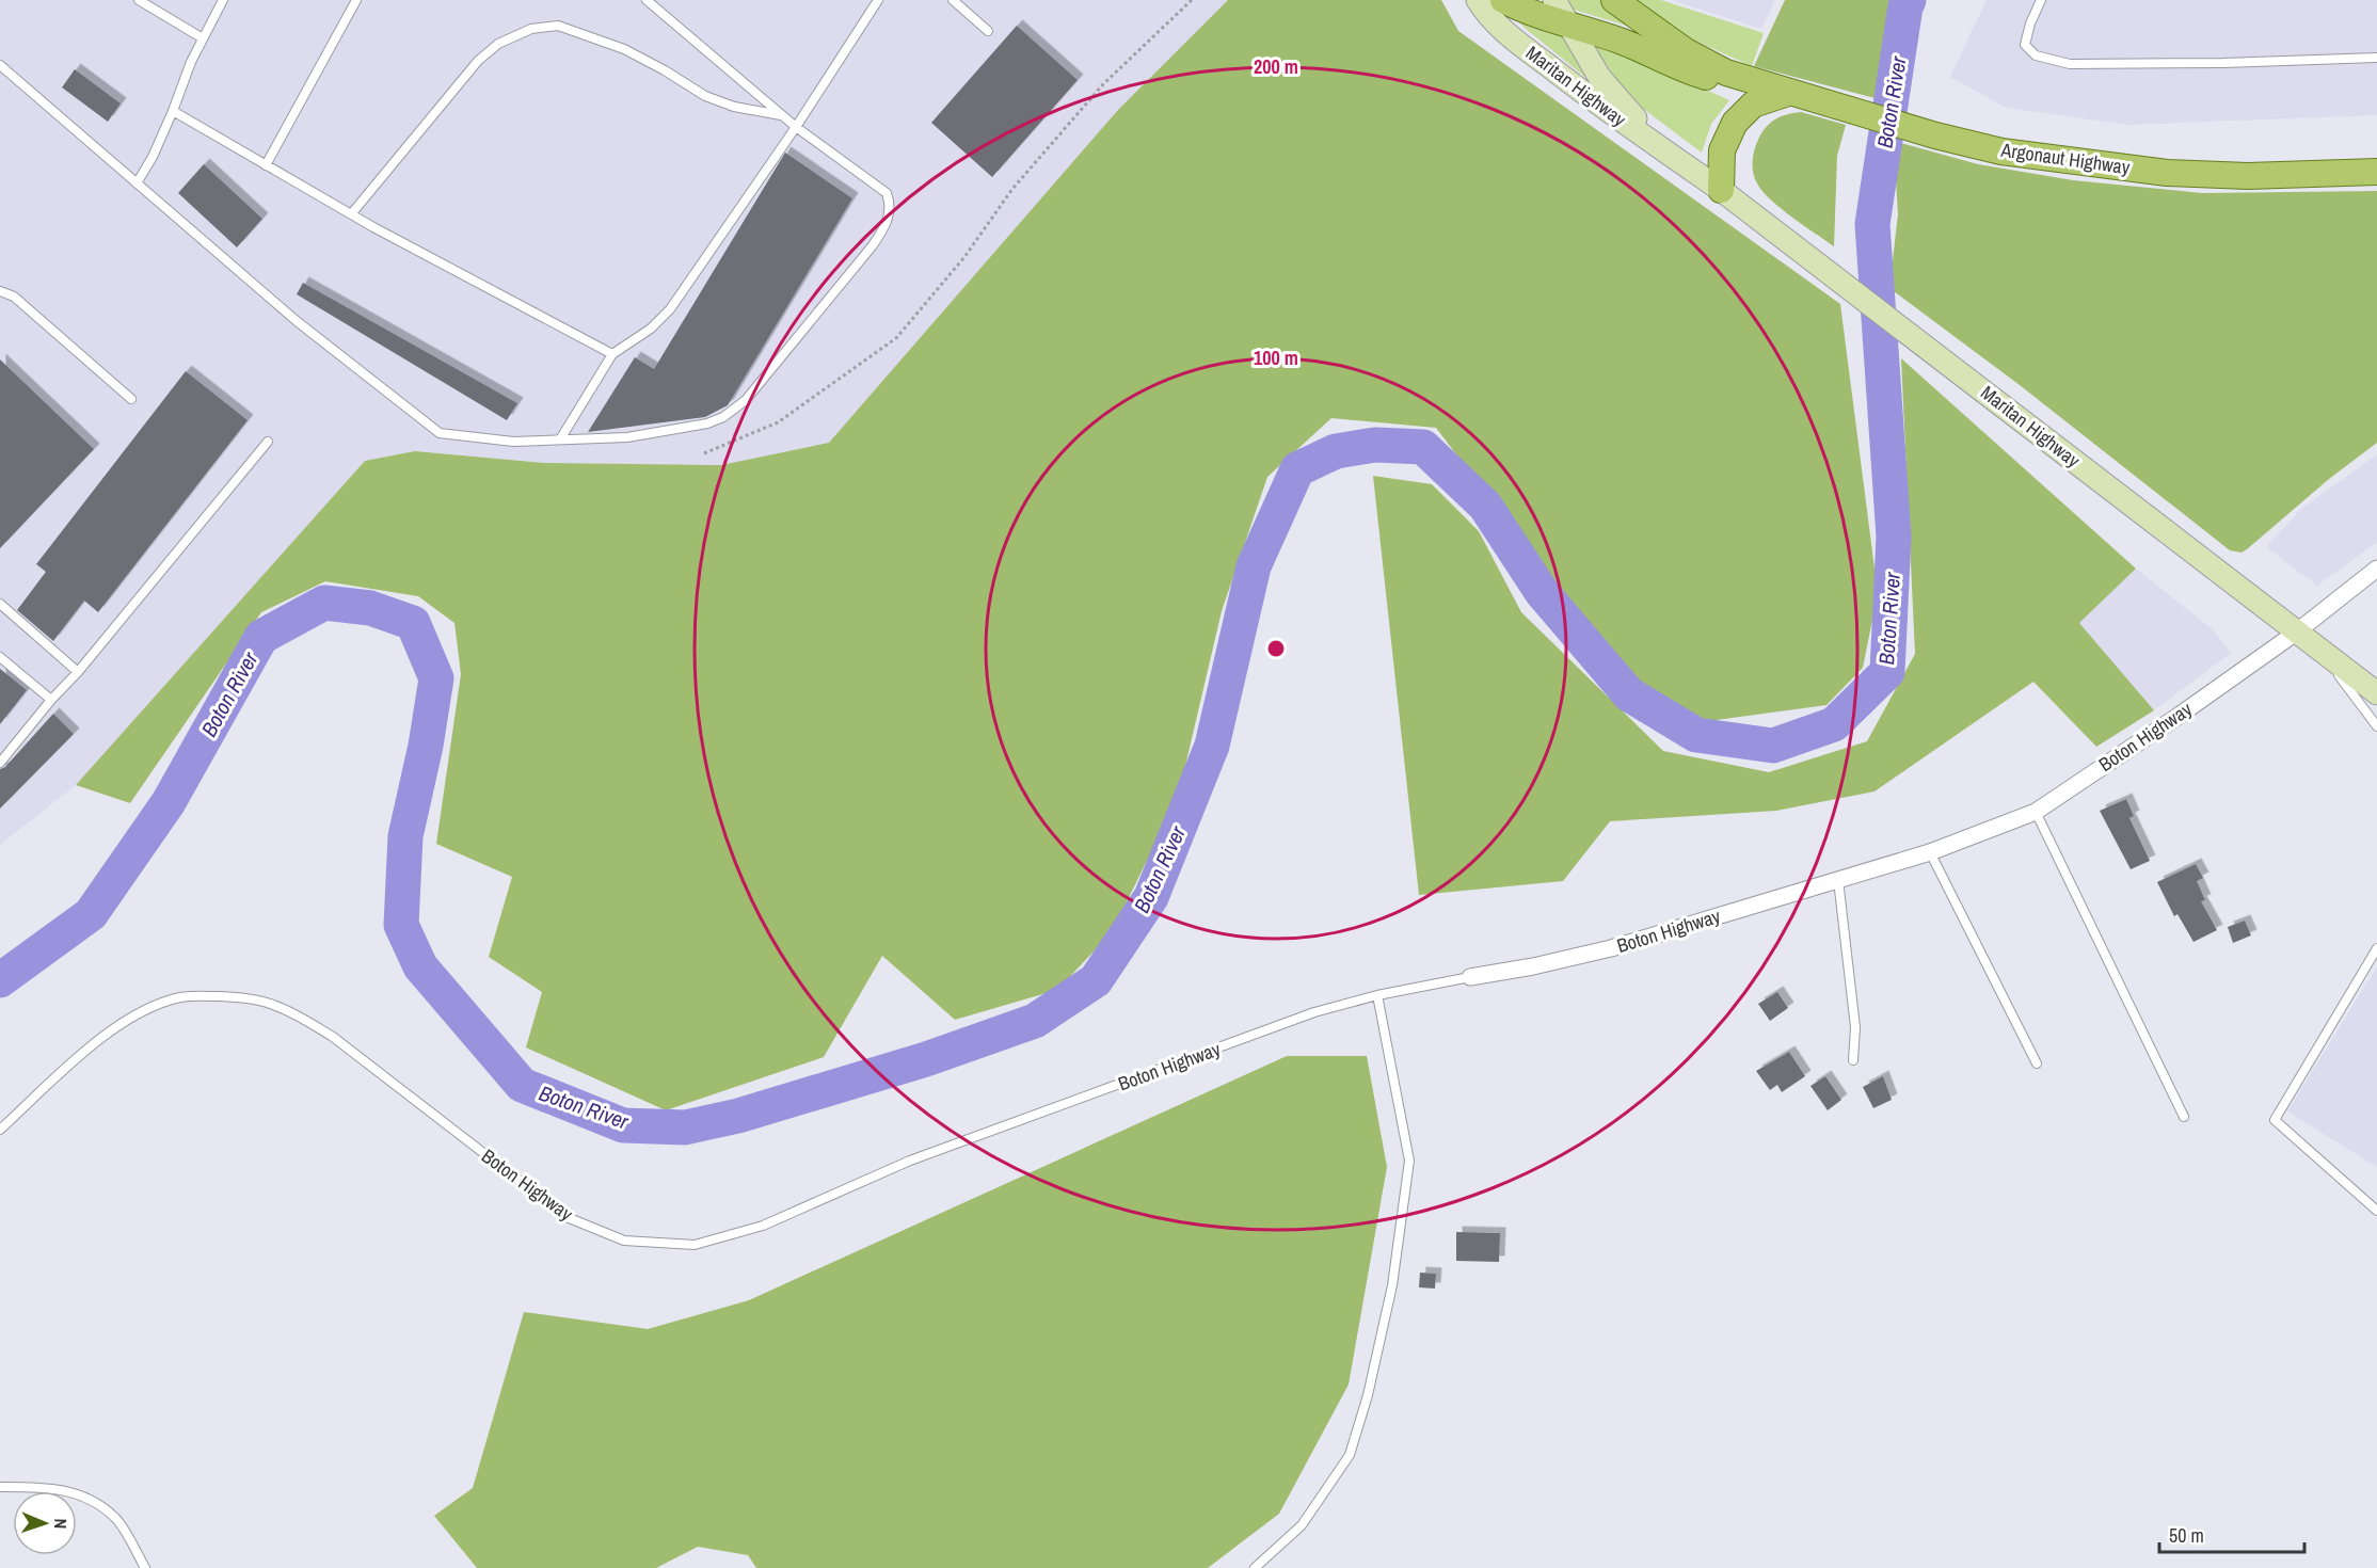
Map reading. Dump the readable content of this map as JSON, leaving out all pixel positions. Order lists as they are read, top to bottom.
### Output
{
  "streets": {
    "main road": ["Maritan Highway", "Argonaut Highway"],
    "street": ["Boton Highway"]
  },
  "crossings": [
    ["Maritan Highway", "Argonaut Highway"],
    ["Maritan Highway", "Boton Highway"]
  ],
  "water": ["Boton River"],
  "scale_bar": "50 m",
  "north": "right",
  "rings": ["200 m", "100 m"]
}
